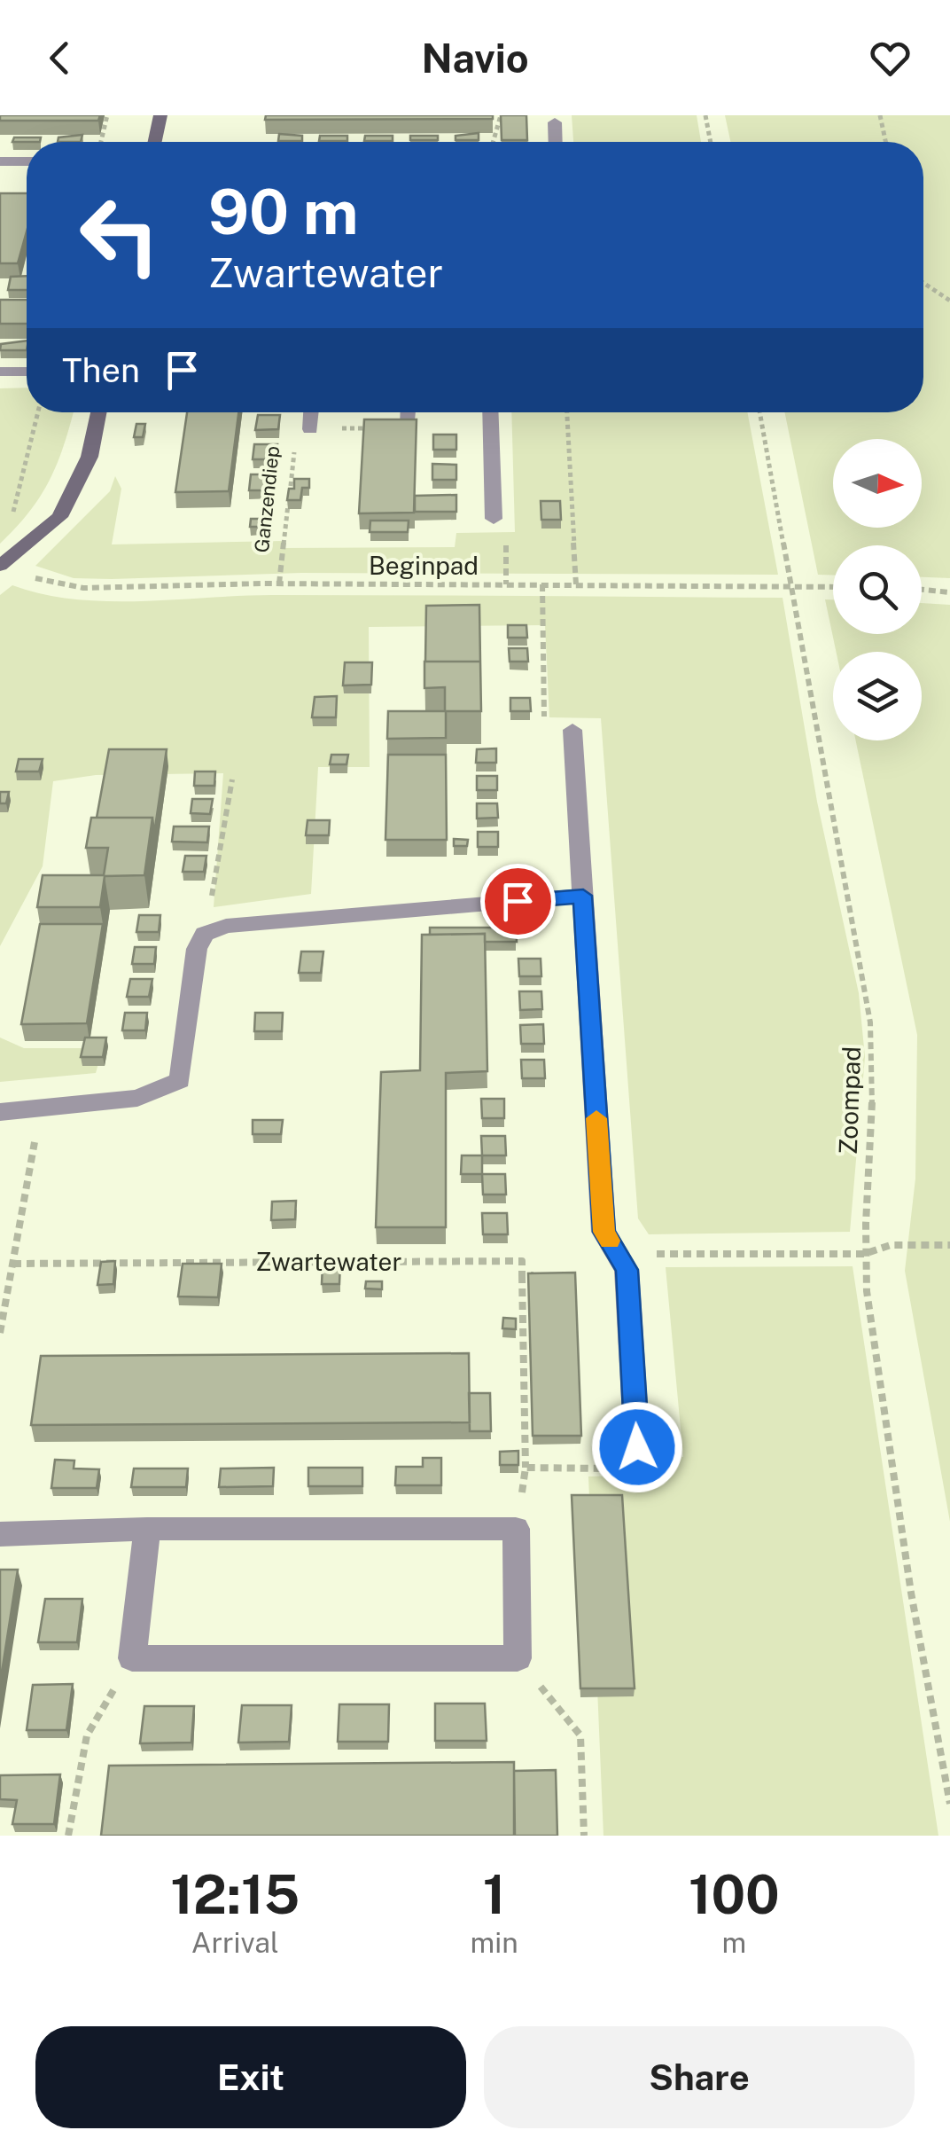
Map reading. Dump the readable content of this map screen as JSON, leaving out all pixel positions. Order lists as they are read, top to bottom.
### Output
{
  "streets": {
    "street": ["Ganzendiep"],
    "path": ["Beginpad", "Zoompad", "Zwartewater"]
  },
  "crossings": [
    ["Ganzendiep", "Beginpad"],
    ["Beginpad", "Zoompad"]
  ],
  "north": "right",
  "page": {
    "header": "Navio",
    "turn": ["90 m", "Zwartewater"],
    "then": "Then",
    "eta": [
      "12:15",
      "Arrival",
      "1",
      "min",
      "100",
      "m"
    ],
    "buttons": ["Exit", "Share"]
  }
}
